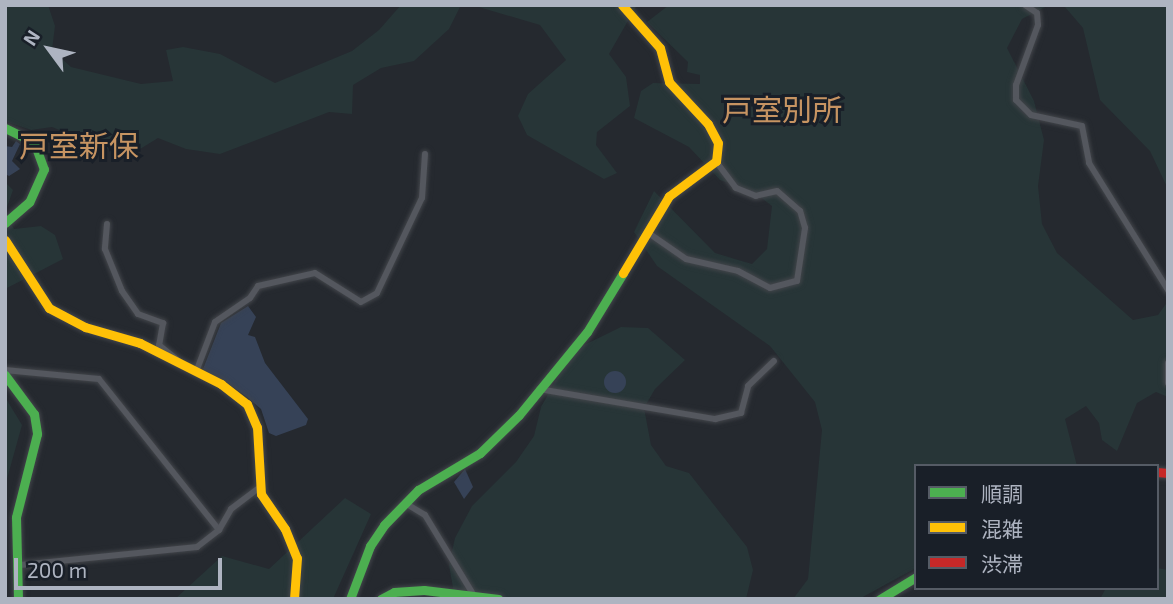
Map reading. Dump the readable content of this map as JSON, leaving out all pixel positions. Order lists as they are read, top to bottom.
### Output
{
  "districts": ["戸室別所", "戸室新保"],
  "legend": ["順調", "混雑", "渋滞"],
  "scale_bar": "200 m",
  "north": "top left"
}
